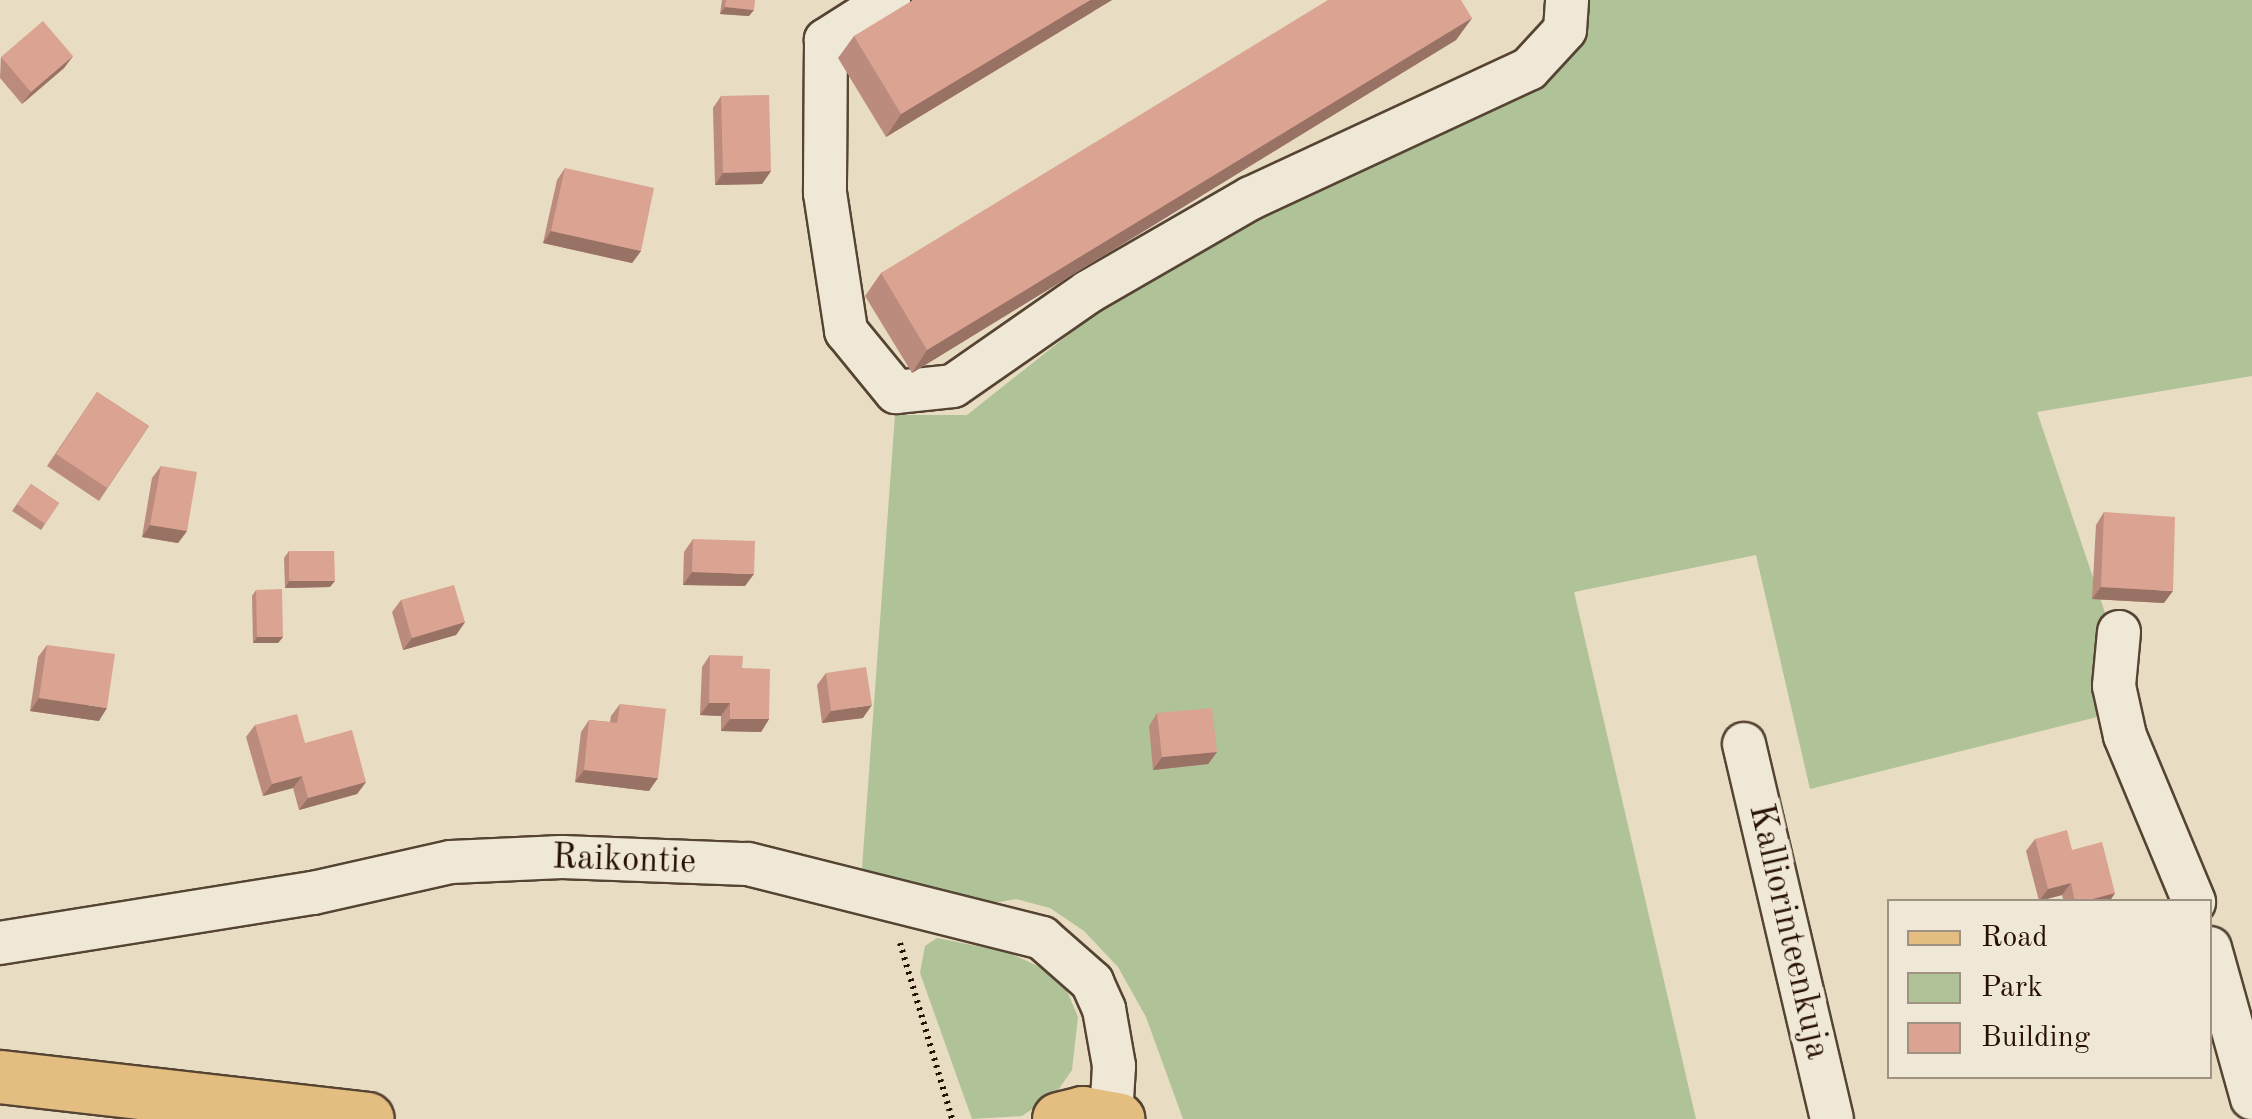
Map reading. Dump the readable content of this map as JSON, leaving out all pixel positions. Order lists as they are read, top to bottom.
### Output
{
  "streets": {
    "street": ["Raikontie", "Kalliorinteenkuja"]
  },
  "legend": ["Road", "Park", "Building"]
}
